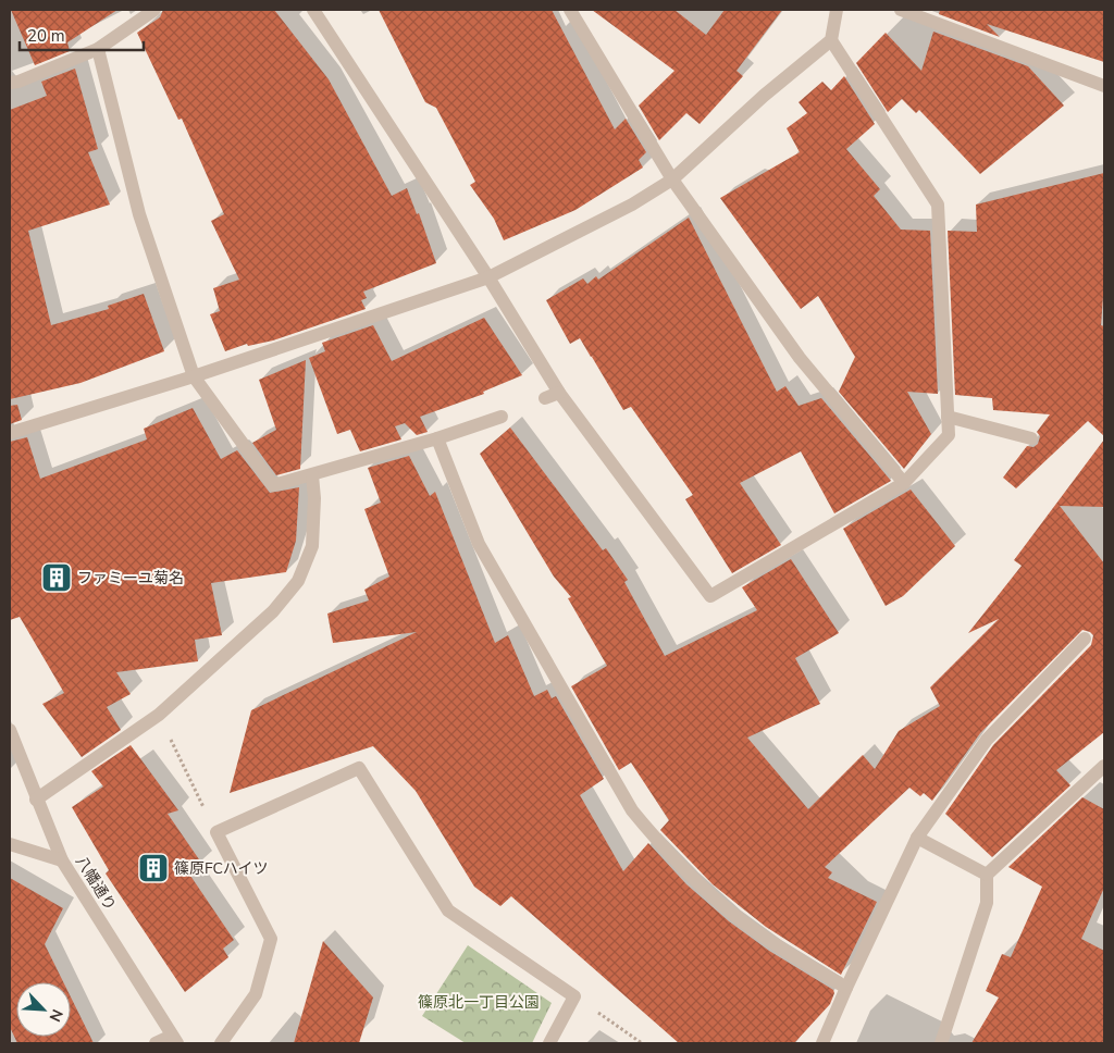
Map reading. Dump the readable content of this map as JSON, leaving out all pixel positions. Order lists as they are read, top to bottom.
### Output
{
  "streets": {
    "street": ["八幡通り"]
  },
  "parks": ["篠原北一丁目公園"],
  "places": {
    "building": ["ファミーユ菊名", "篠原FCハイツ"]
  },
  "scale_bar": "20 m",
  "north": "bottom right"
}
